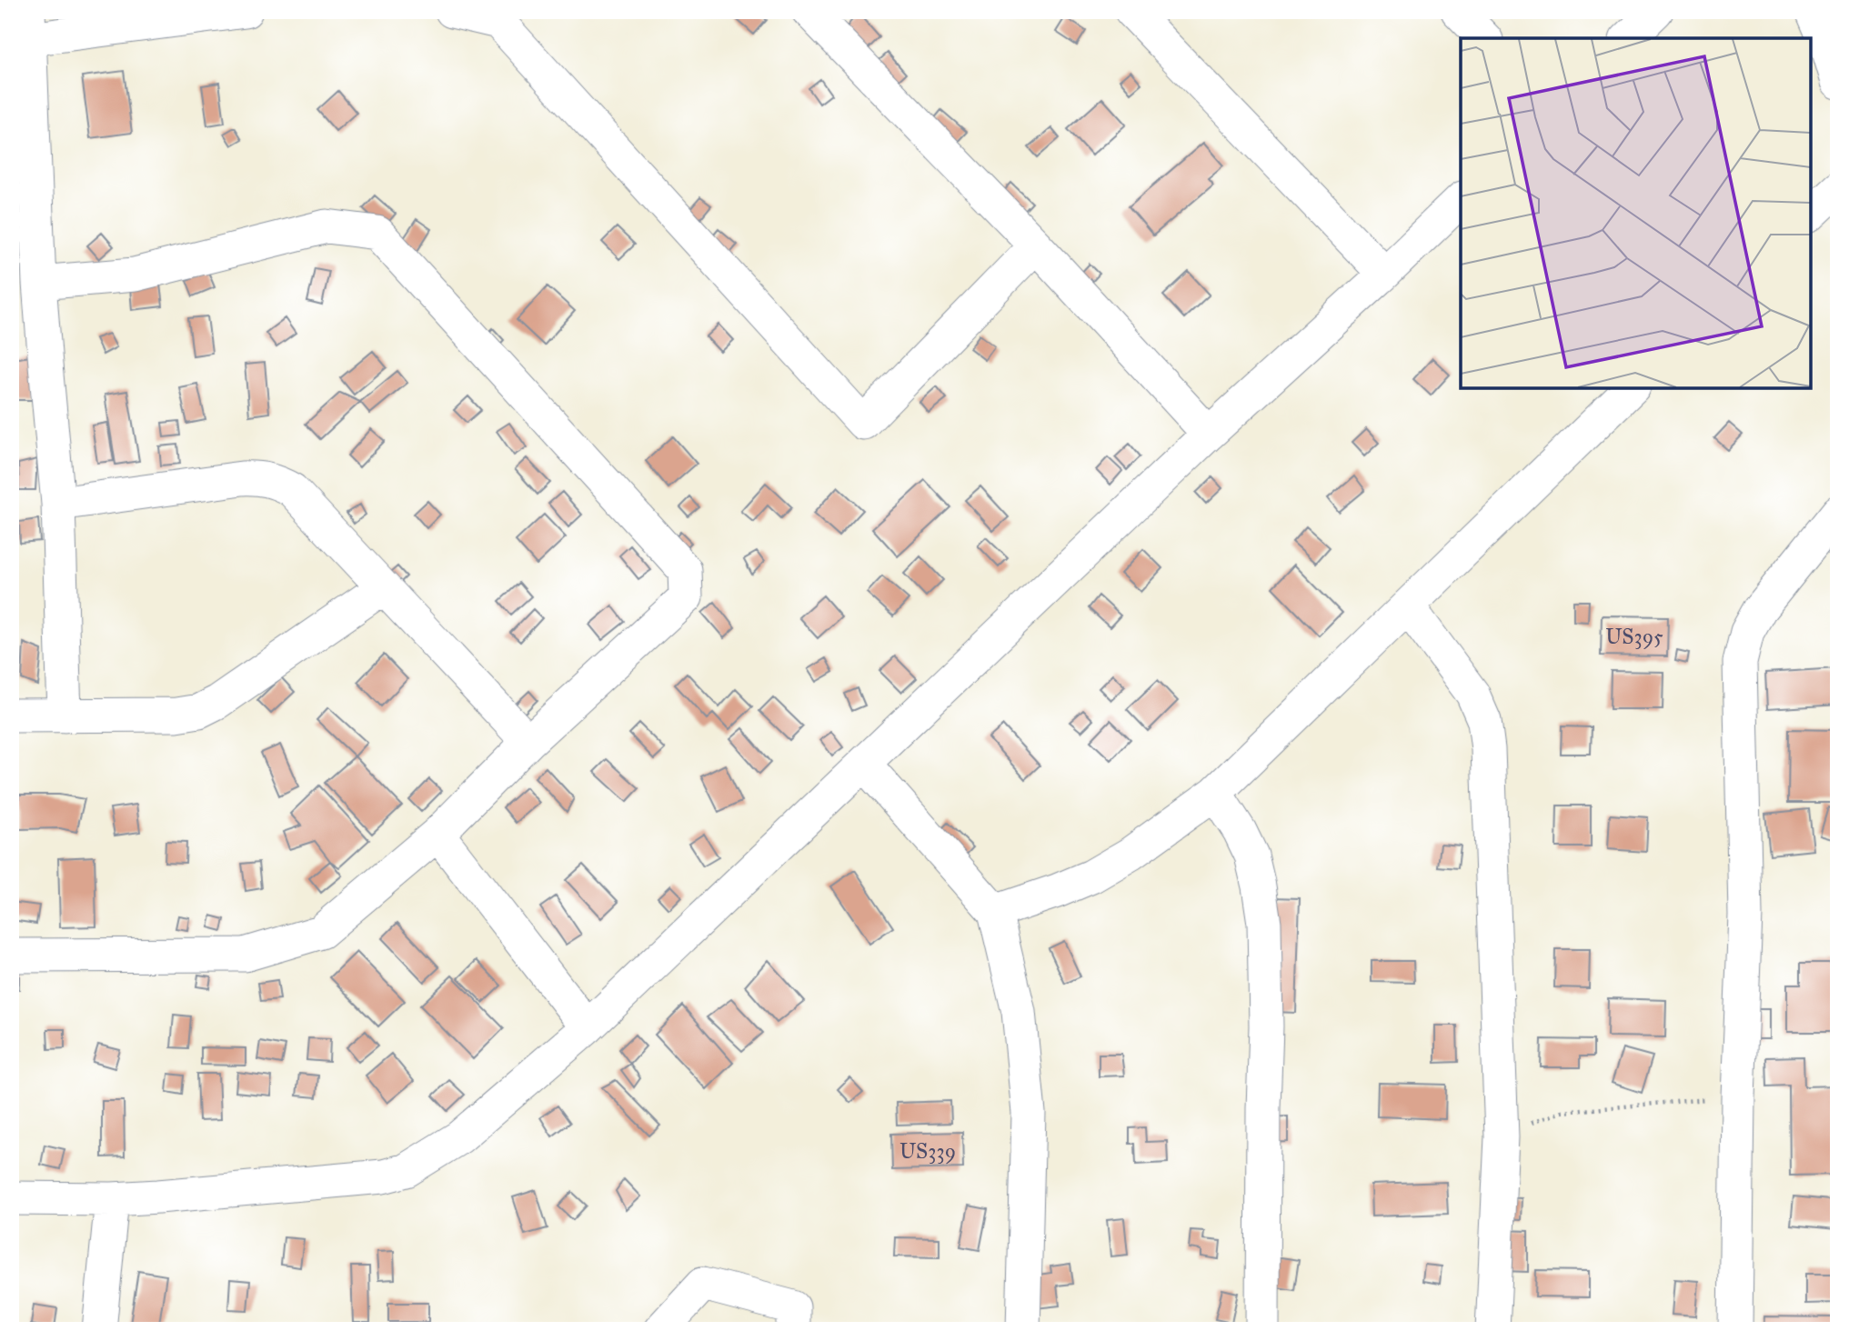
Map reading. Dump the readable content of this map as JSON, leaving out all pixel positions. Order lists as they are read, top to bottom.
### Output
{
  "house_numbers": ["US395", "US339"]
}
